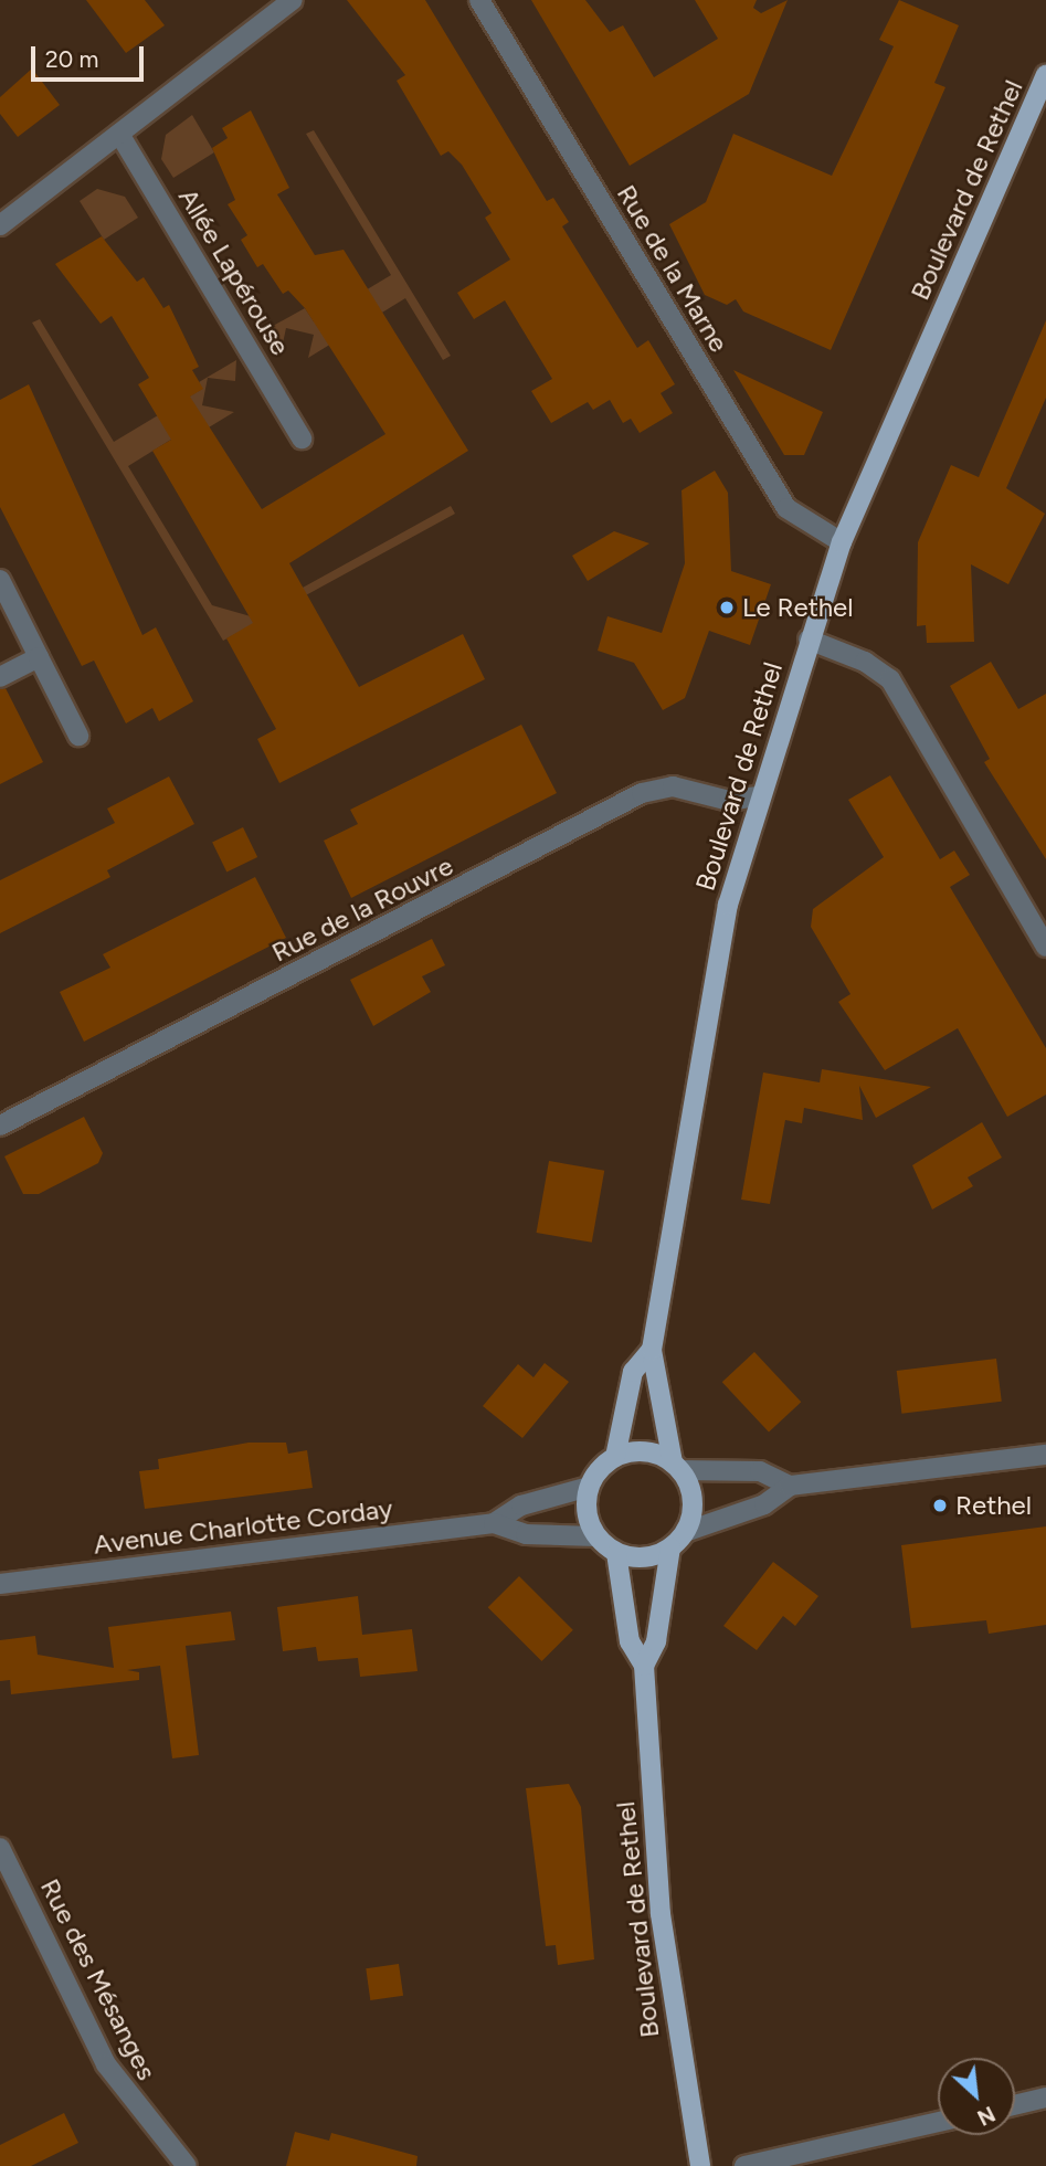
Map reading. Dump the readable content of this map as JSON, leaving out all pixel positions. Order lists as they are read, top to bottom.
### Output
{
  "streets": {
    "main road": ["Boulevard de Rethel"],
    "street": [
      "Rue de la Marne",
      "Allée Lapérouse",
      "Rue de la Rouvre",
      "Avenue Charlotte Corday",
      "Rue des Mésanges"
    ]
  },
  "crossings": [
    ["Boulevard de Rethel", "Rue de la Marne"],
    ["Boulevard de Rethel", "Rue de la Rouvre"],
    ["Boulevard de Rethel", "Avenue Charlotte Corday"]
  ],
  "places": ["Le Rethel", "Rethel"],
  "scale_bar": "20 m",
  "north": "bottom right"
}
